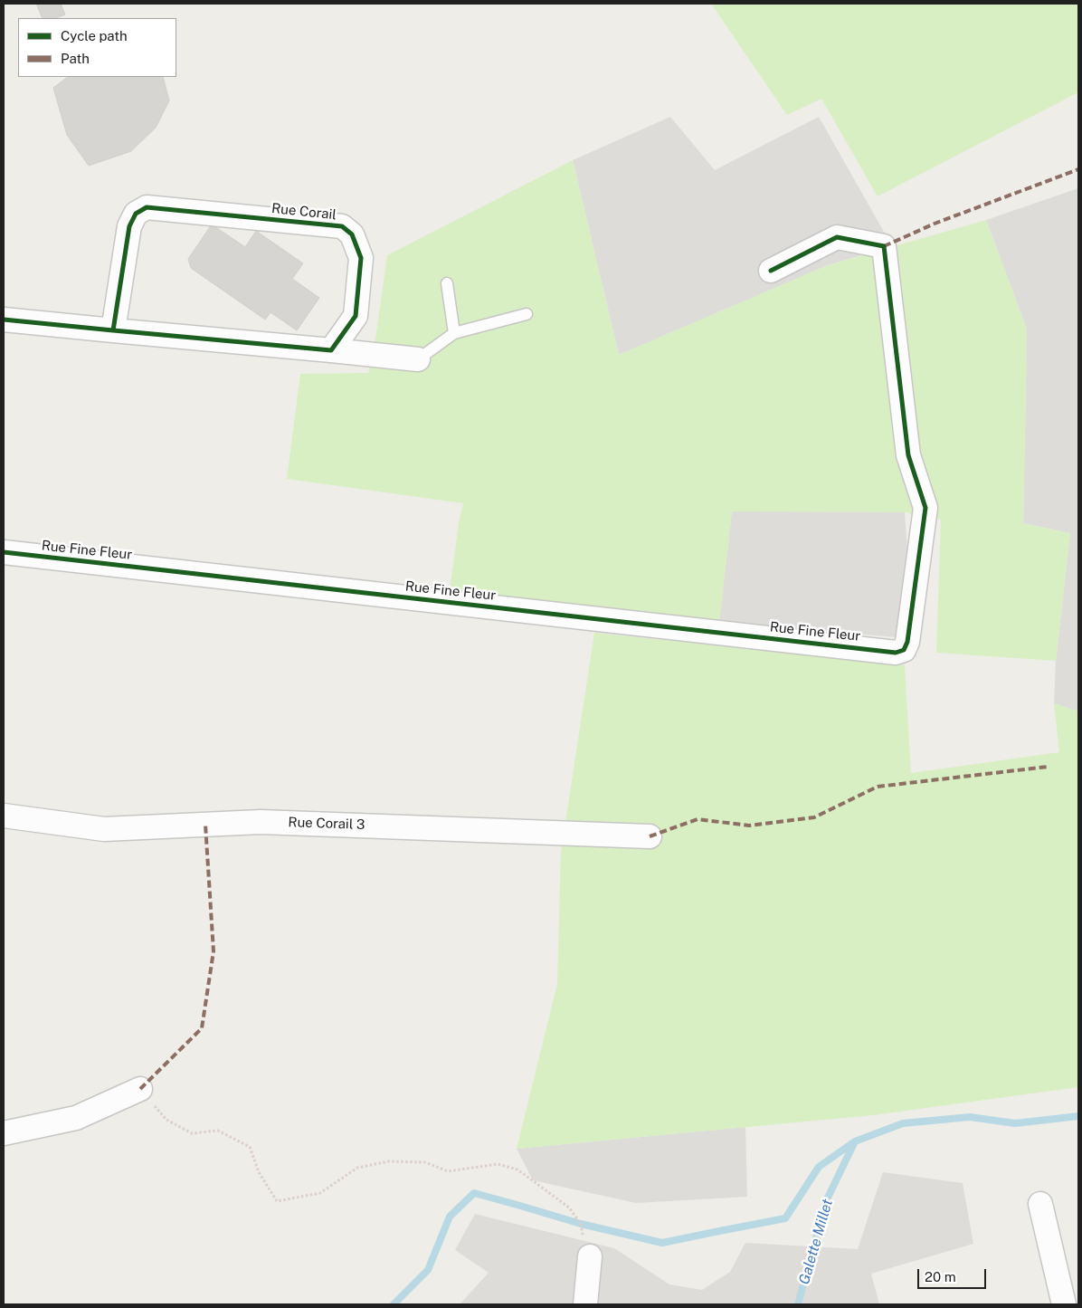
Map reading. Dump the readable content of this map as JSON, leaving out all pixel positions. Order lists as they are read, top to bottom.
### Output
{
  "streets": {
    "street": ["Rue Corail", "Rue Fine Fleur", "Rue Corail 3"]
  },
  "water": ["Galette Millet"],
  "legend": ["Cycle path", "Path"],
  "scale_bar": "20 m"
}
